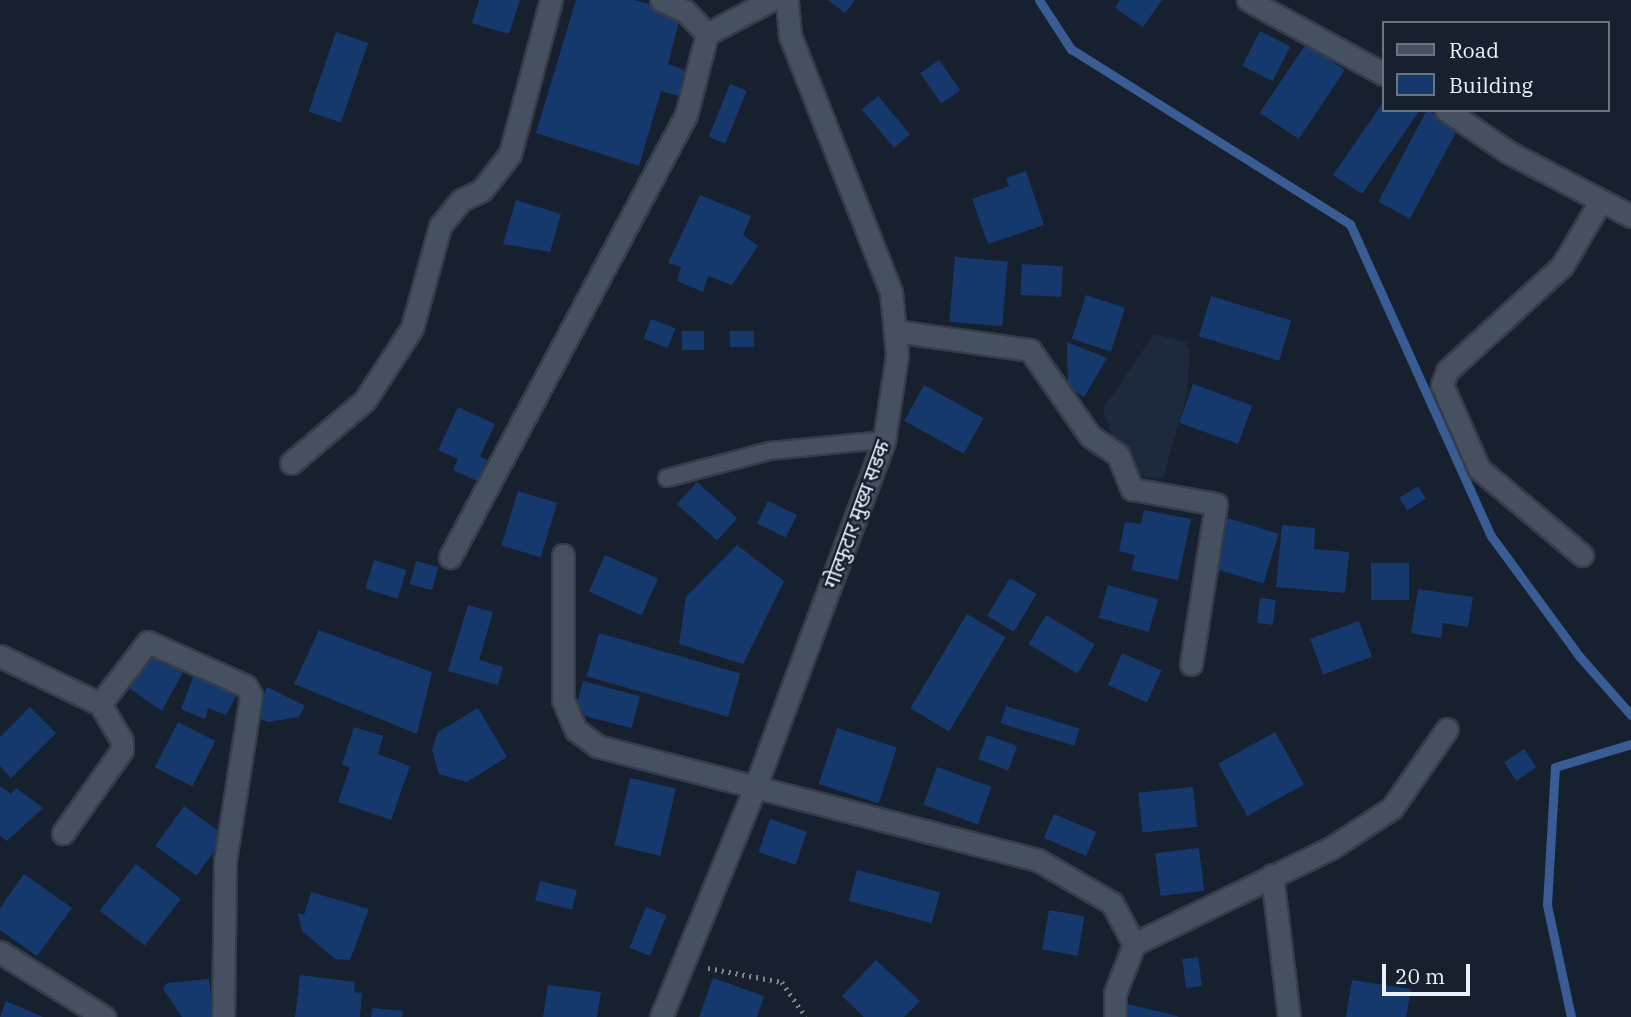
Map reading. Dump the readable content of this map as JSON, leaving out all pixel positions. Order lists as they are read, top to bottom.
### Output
{
  "streets": {
    "street": ["गोल्फुटार मुख्य सडक"]
  },
  "legend": ["Road", "Building"],
  "scale_bar": "20 m"
}
